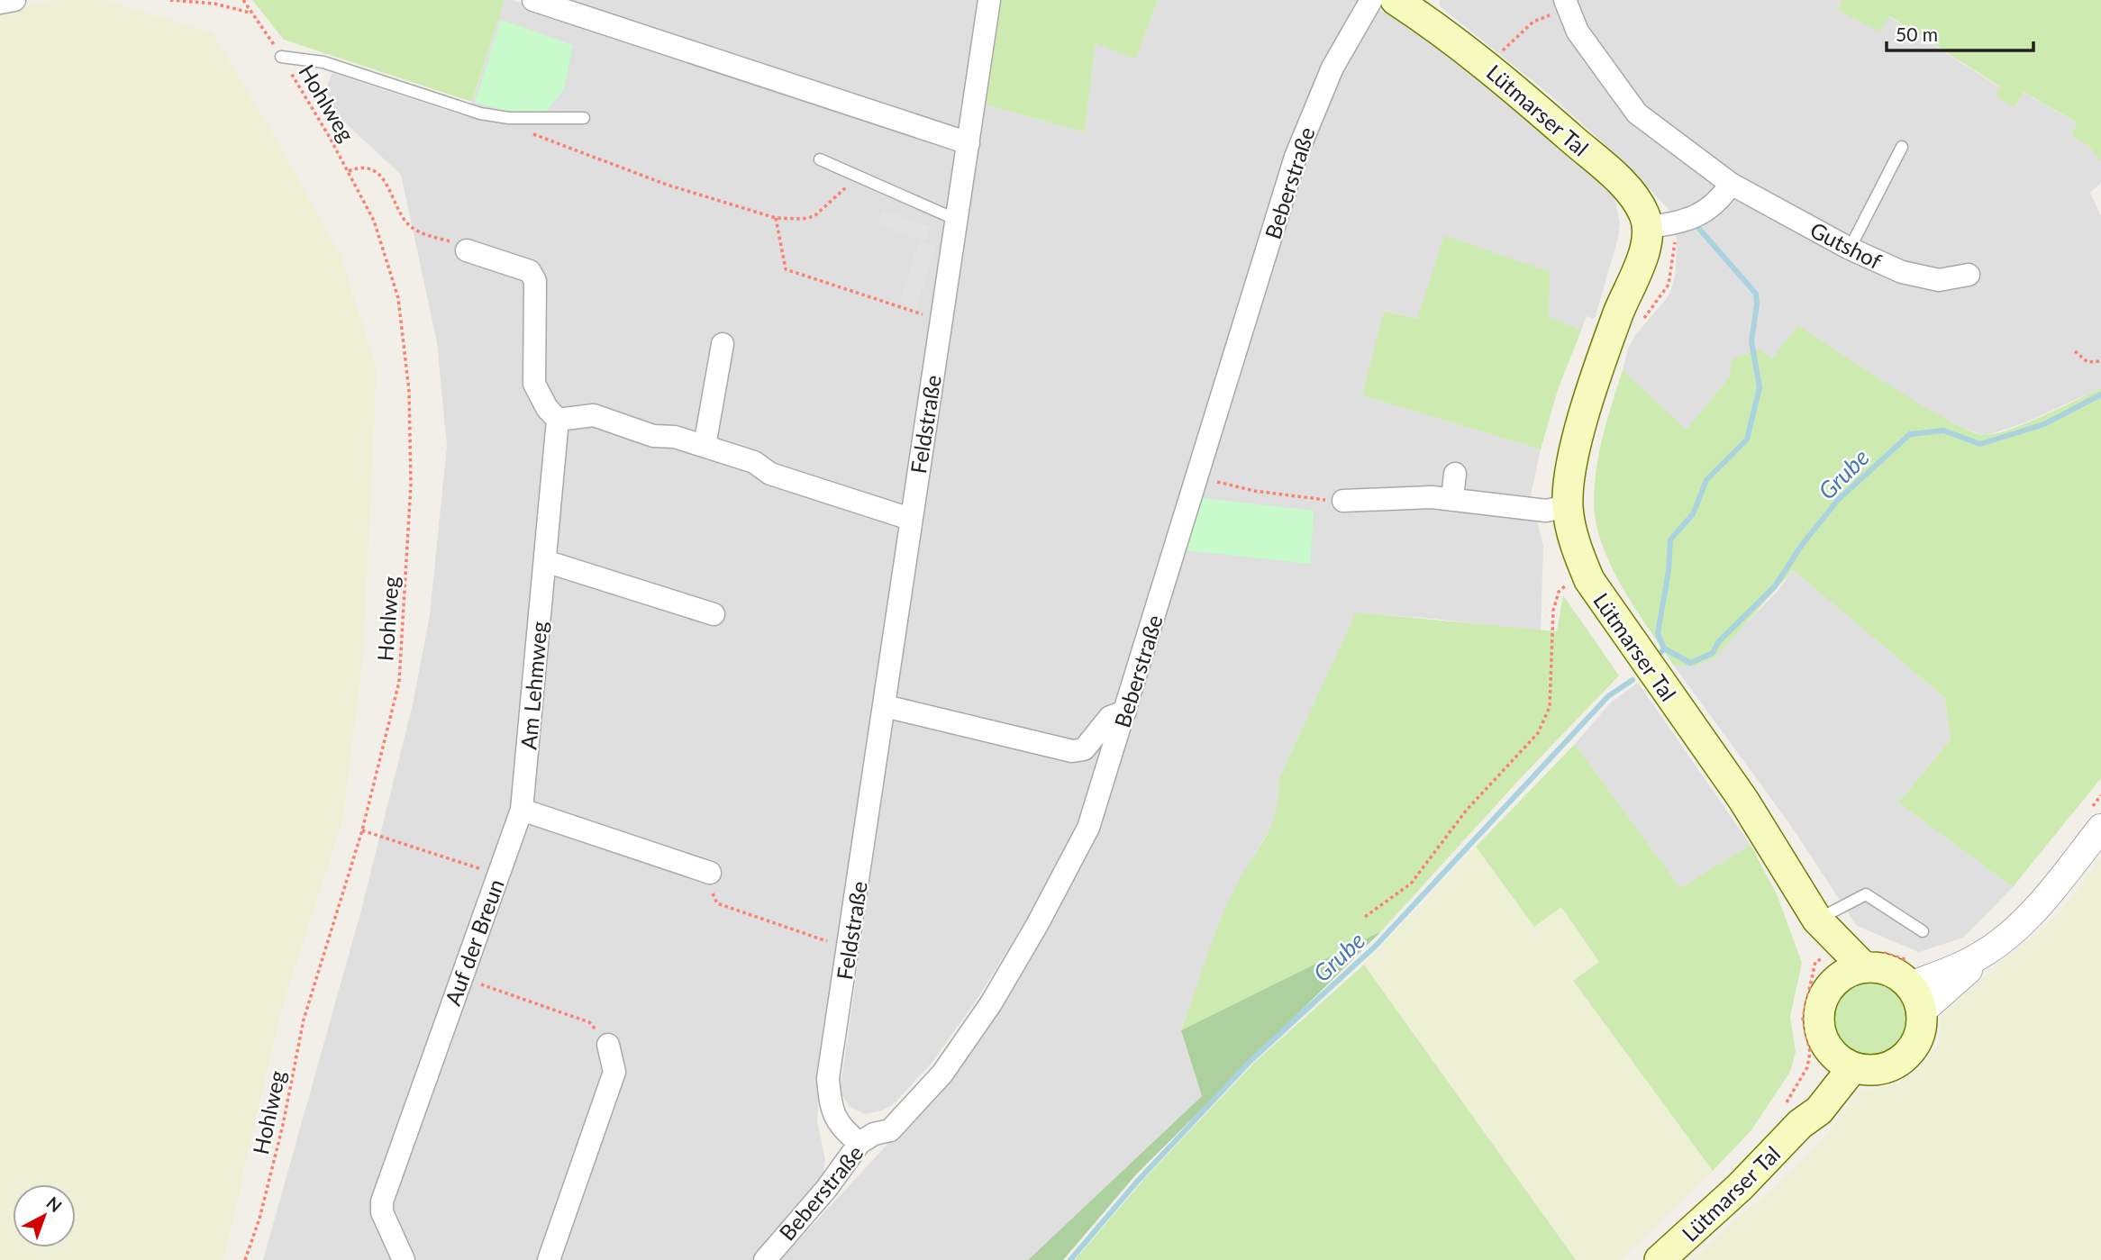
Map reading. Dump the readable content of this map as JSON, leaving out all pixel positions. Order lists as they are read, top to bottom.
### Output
{
  "streets": {
    "main road": ["Lütmarser Tal"],
    "street": [
      "Beberstraße",
      "Gutshof",
      "Feldstraße",
      "Am Lehmweg",
      "Auf der Breun"
    ],
    "path": ["Hohlweg"]
  },
  "crossings": [
    ["Beberstraße", "Feldstraße"],
    ["Am Lehmweg", "Auf der Breun"]
  ],
  "water": ["Grube"],
  "scale_bar": "50 m",
  "north": "top right"
}
